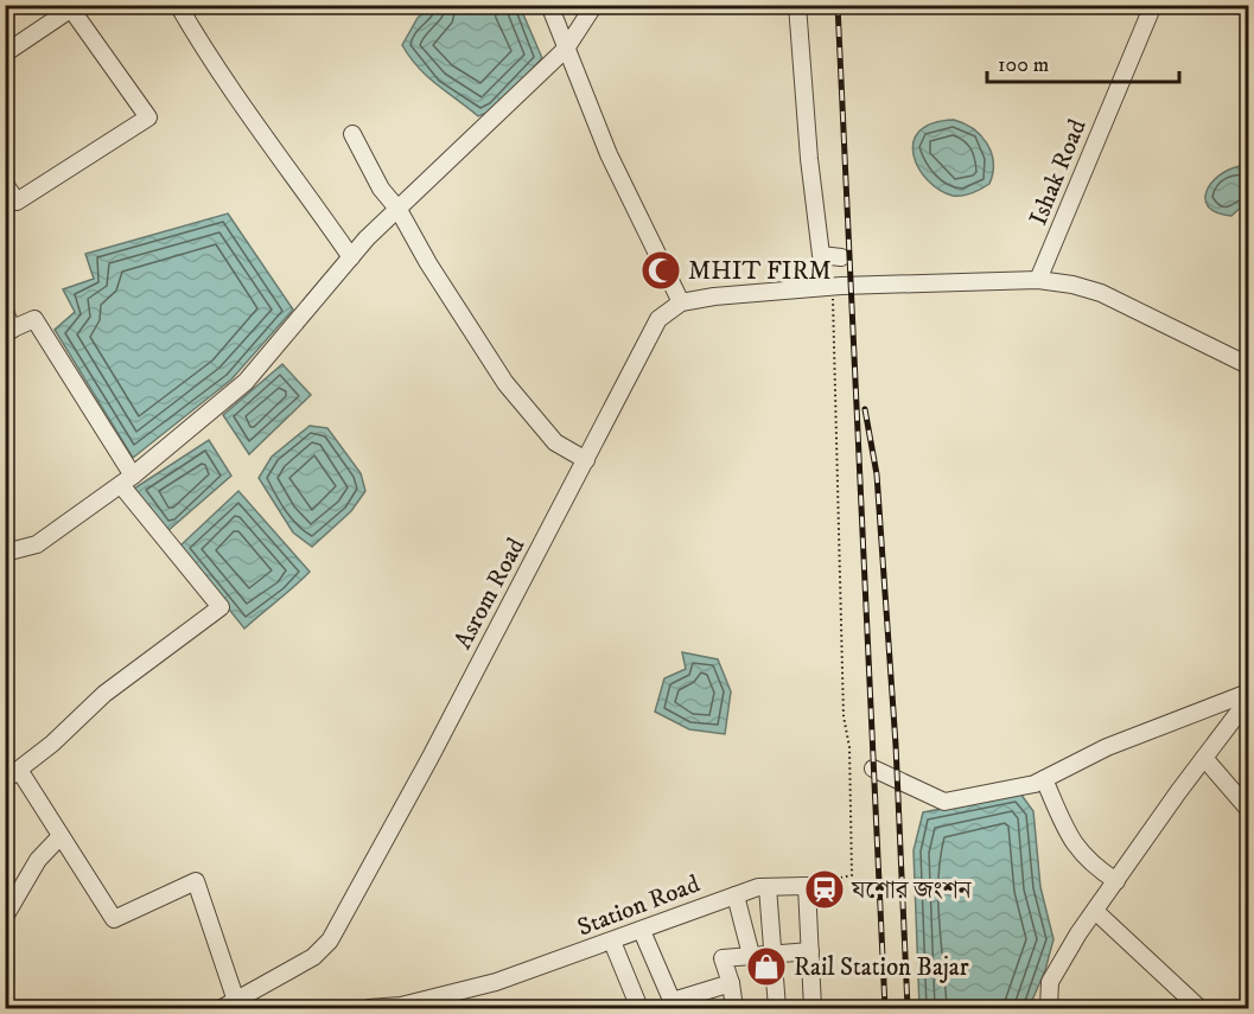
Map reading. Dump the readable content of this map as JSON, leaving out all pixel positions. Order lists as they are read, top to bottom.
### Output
{
  "streets": {
    "street": ["Ishak Road", "Asrom Road", "Station Road"]
  },
  "places": {
    "mosque": ["MHIT FIRM"],
    "station": ["যশোর জংশন"],
    "shop": ["Rail Station Bajar"]
  },
  "scale_bar": "100 m"
}
